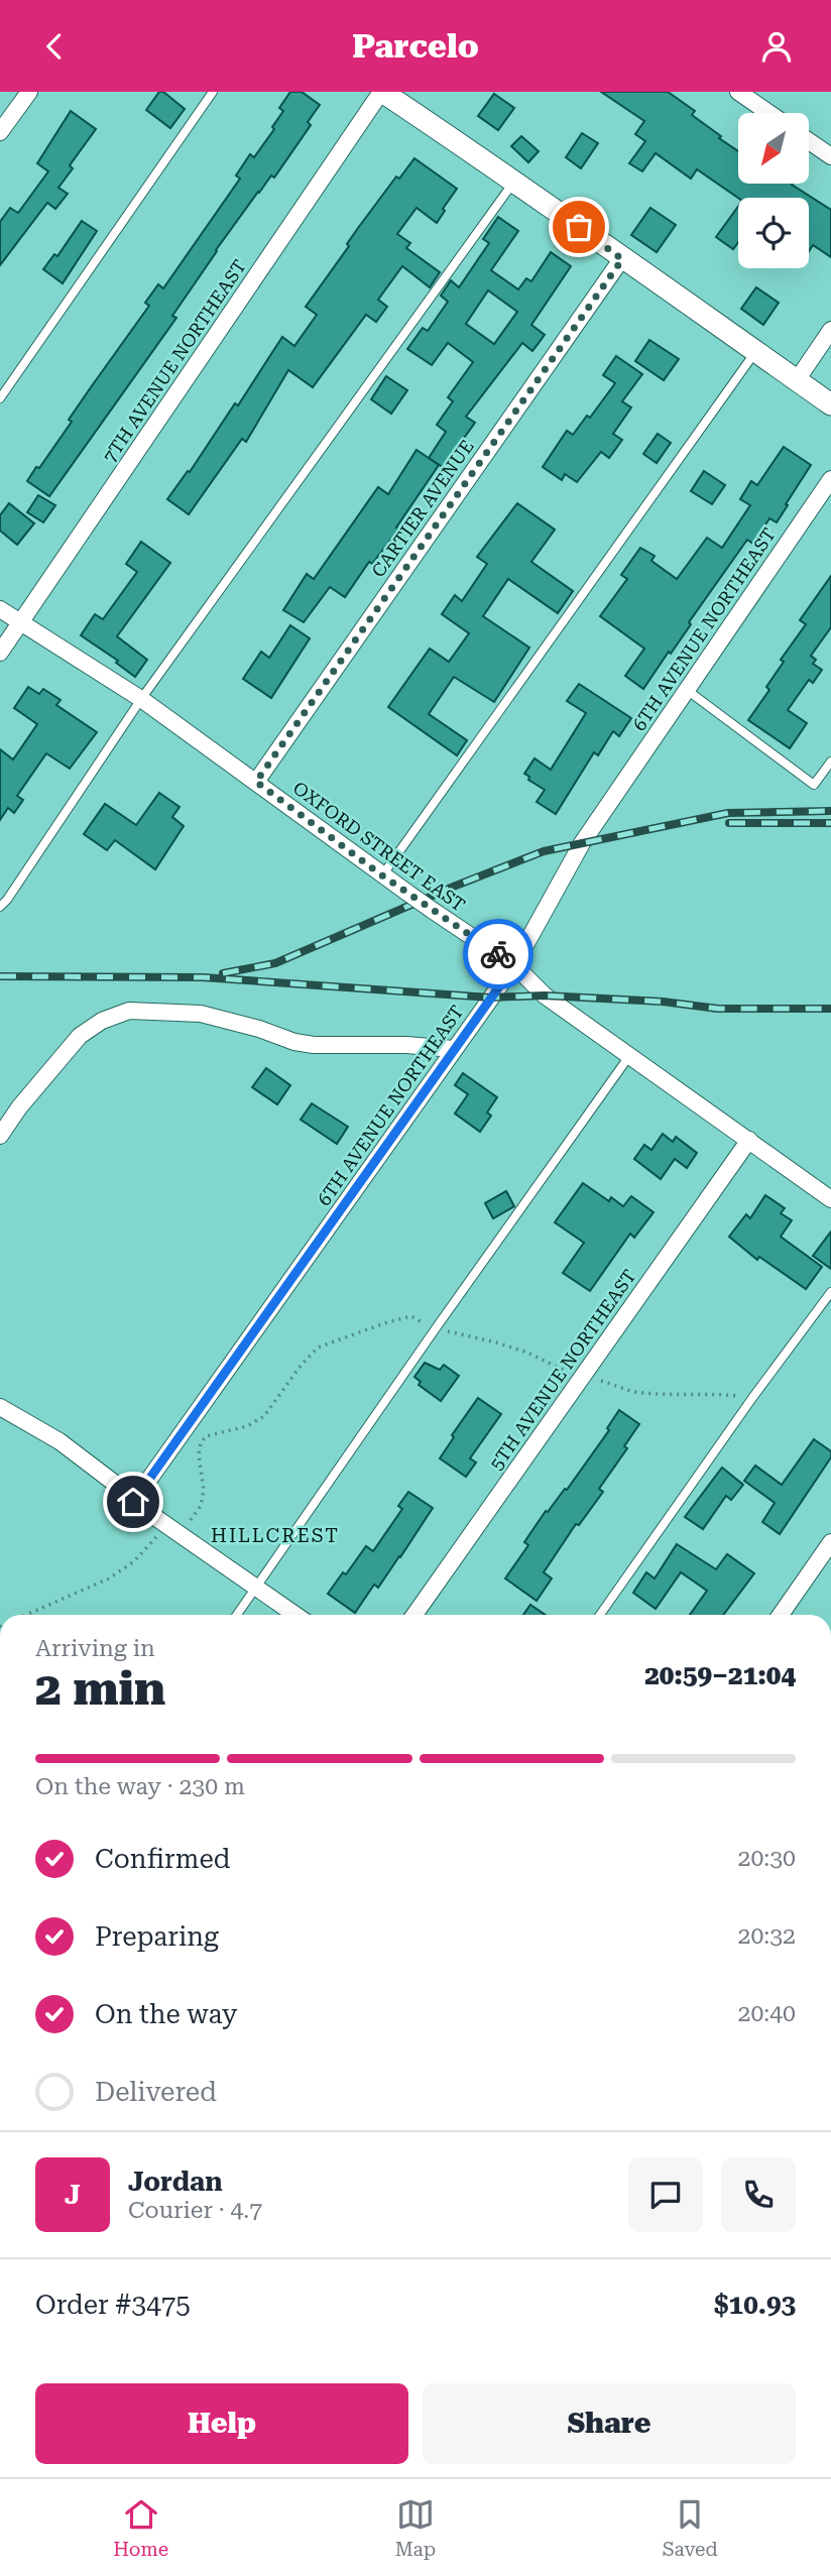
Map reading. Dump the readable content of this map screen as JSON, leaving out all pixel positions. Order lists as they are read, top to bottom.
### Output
{
  "streets": {
    "street": [
      "7TH AVENUE NORTHEAST",
      "CARTIER AVENUE",
      "6TH AVENUE NORTHEAST",
      "OXFORD STREET EAST",
      "5TH AVENUE NORTHEAST"
    ]
  },
  "crossings": [
    ["7TH AVENUE NORTHEAST", "OXFORD STREET EAST"],
    ["CARTIER AVENUE", "OXFORD STREET EAST"],
    ["6TH AVENUE NORTHEAST", "OXFORD STREET EAST"],
    ["OXFORD STREET EAST", "5TH AVENUE NORTHEAST"]
  ],
  "districts": ["HILLCREST"],
  "north": "bottom left",
  "page": {
    "header": "Parcelo",
    "heading": ["2 min", "Arriving in", "20:59–21:04"],
    "panel": [
      "Jordan",
      "Courier · 4.7",
      "Order #3475",
      "$10.93"
    ],
    "bar": "On the way · 230 m",
    "list": [
      ["Confirmed", "20:30"],
      ["Preparing", "20:32"],
      ["On the way", "20:40"],
      "Delivered"
    ],
    "round": "J",
    "buttons": ["Help", "Share"],
    "tabs": ["Home", "Map", "Saved"]
  }
}
